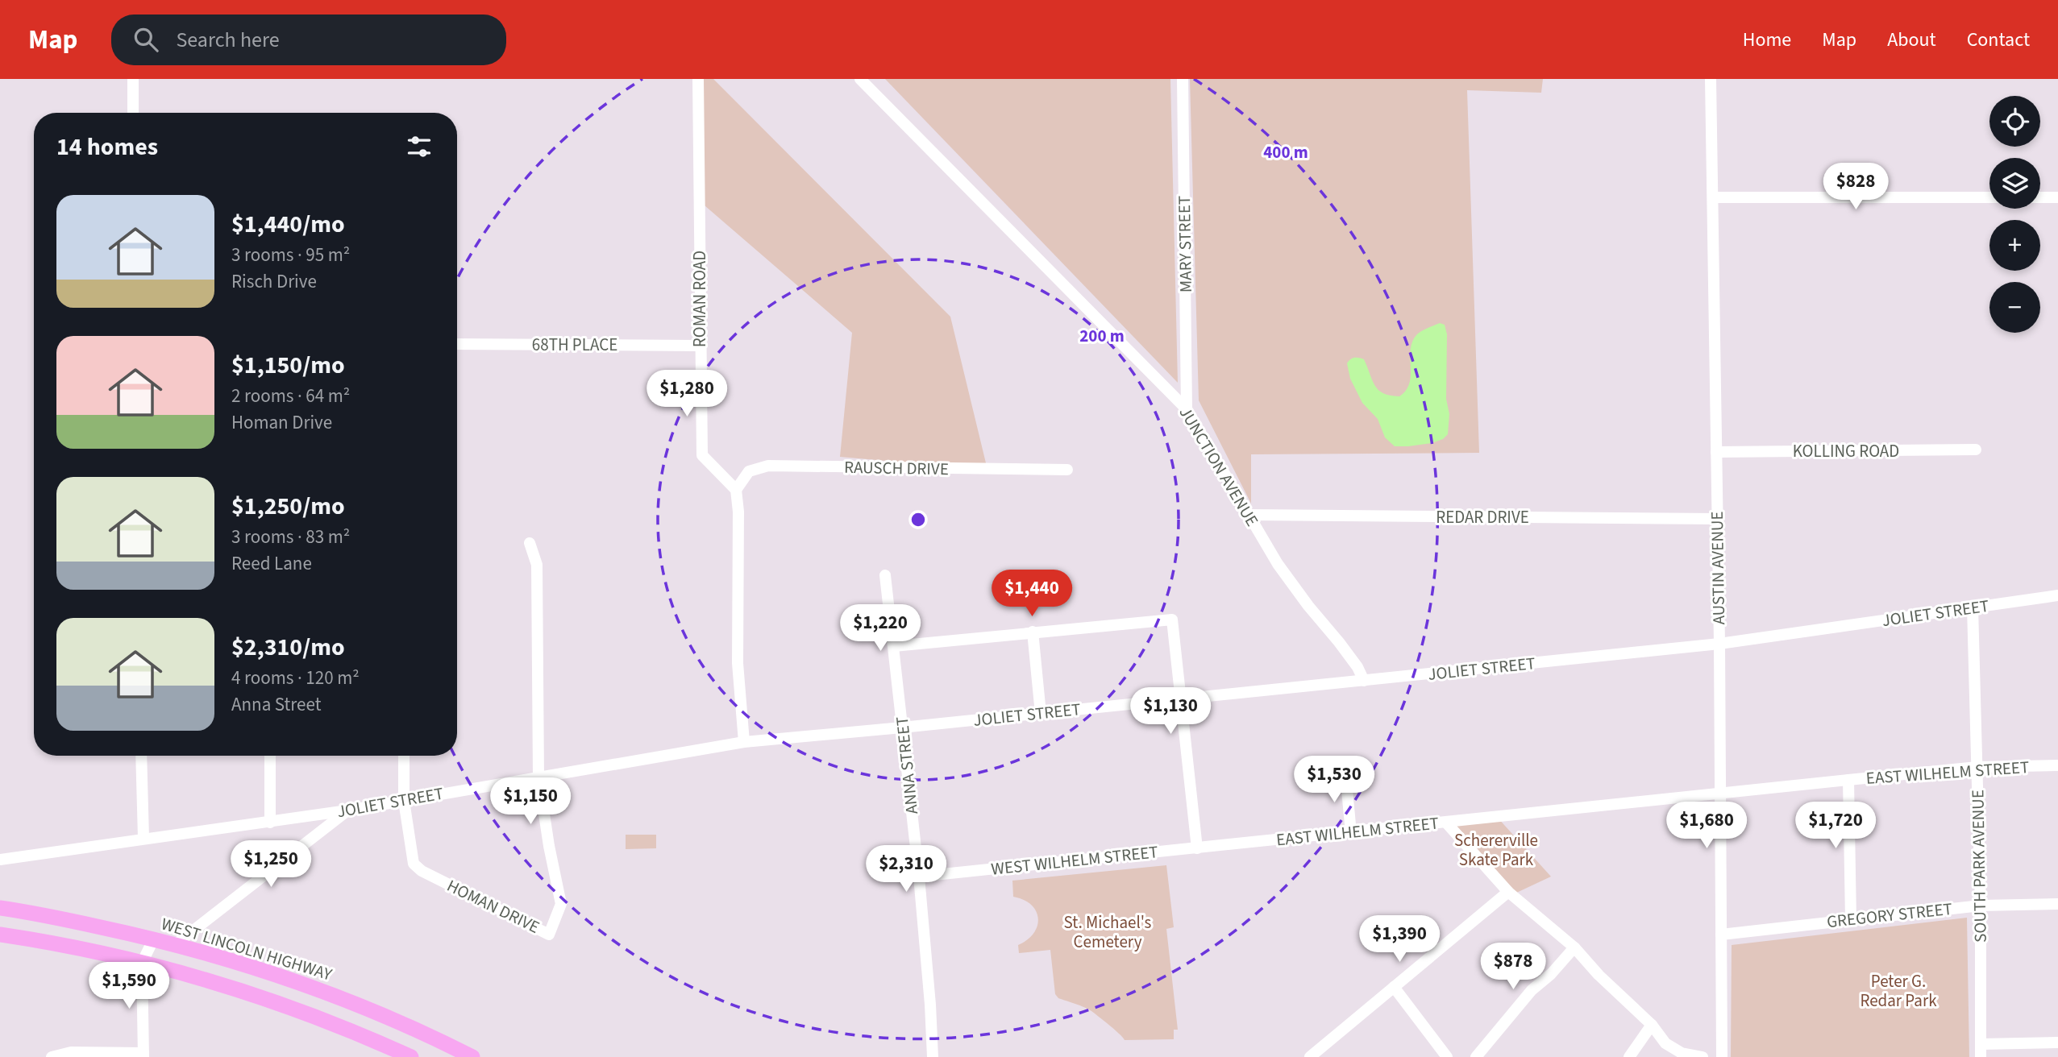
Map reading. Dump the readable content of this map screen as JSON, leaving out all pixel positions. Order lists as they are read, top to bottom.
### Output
{
  "streets": {
    "main road": ["WEST LINCOLN HIGHWAY"],
    "street": [
      "MARY STREET",
      "ROMAN ROAD",
      "68TH PLACE",
      "KOLLING ROAD",
      "JUNCTION AVENUE",
      "RAUSCH DRIVE",
      "REDAR DRIVE",
      "AUSTIN AVENUE",
      "JOLIET STREET",
      "ANNA STREET",
      "EAST WILHELM STREET",
      "WEST WILHELM STREET",
      "SOUTH PARK AVENUE",
      "HOMAN DRIVE",
      "GREGORY STREET"
    ]
  },
  "crossings": [
    ["MARY STREET", "JUNCTION AVENUE"],
    ["ROMAN ROAD", "68TH PLACE"],
    ["ROMAN ROAD", "RAUSCH DRIVE"],
    ["KOLLING ROAD", "AUSTIN AVENUE"],
    ["JUNCTION AVENUE", "REDAR DRIVE"],
    ["JUNCTION AVENUE", "JOLIET STREET"],
    ["REDAR DRIVE", "AUSTIN AVENUE"],
    ["AUSTIN AVENUE", "JOLIET STREET"],
    ["AUSTIN AVENUE", "EAST WILHELM STREET"],
    ["AUSTIN AVENUE", "GREGORY STREET"],
    ["JOLIET STREET", "ANNA STREET"],
    ["JOLIET STREET", "SOUTH PARK AVENUE"],
    ["JOLIET STREET", "HOMAN DRIVE"],
    ["ANNA STREET", "WEST WILHELM STREET"],
    ["EAST WILHELM STREET", "WEST WILHELM STREET"],
    ["EAST WILHELM STREET", "SOUTH PARK AVENUE"],
    ["SOUTH PARK AVENUE", "GREGORY STREET"]
  ],
  "parks": ["Schererville Skate Park", "St. Michael's Cemetery", "Peter G. Redar Park"],
  "page": {
    "header": "Map",
    "search": "Search here",
    "nav": [
      "Home",
      "Map",
      "About",
      "Contact"
    ],
    "map_buttons": ["+", "−"],
    "heading": "14 homes",
    "price": [
      "$828",
      "$1,280",
      "$1,440",
      "$1,220",
      "$1,130",
      "$1,530",
      "$1,150",
      "$1,680",
      "$1,720",
      "$1,250",
      "$2,310",
      "$1,390",
      "$878",
      "$1,590"
    ],
    "list": [
      {
        "name": "$1,440/mo",
        "note": "3 rooms · 95 m² · Risch Drive"
      },
      {
        "name": "$1,150/mo",
        "note": "2 rooms · 64 m² · Homan Drive"
      },
      {
        "name": "$1,250/mo",
        "note": "3 rooms · 83 m² · Reed Lane"
      },
      {
        "name": "$2,310/mo",
        "note": "4 rooms · 120 m² · Anna Street"
      }
    ]
  },
  "rings": ["400 m", "200 m"]
}
